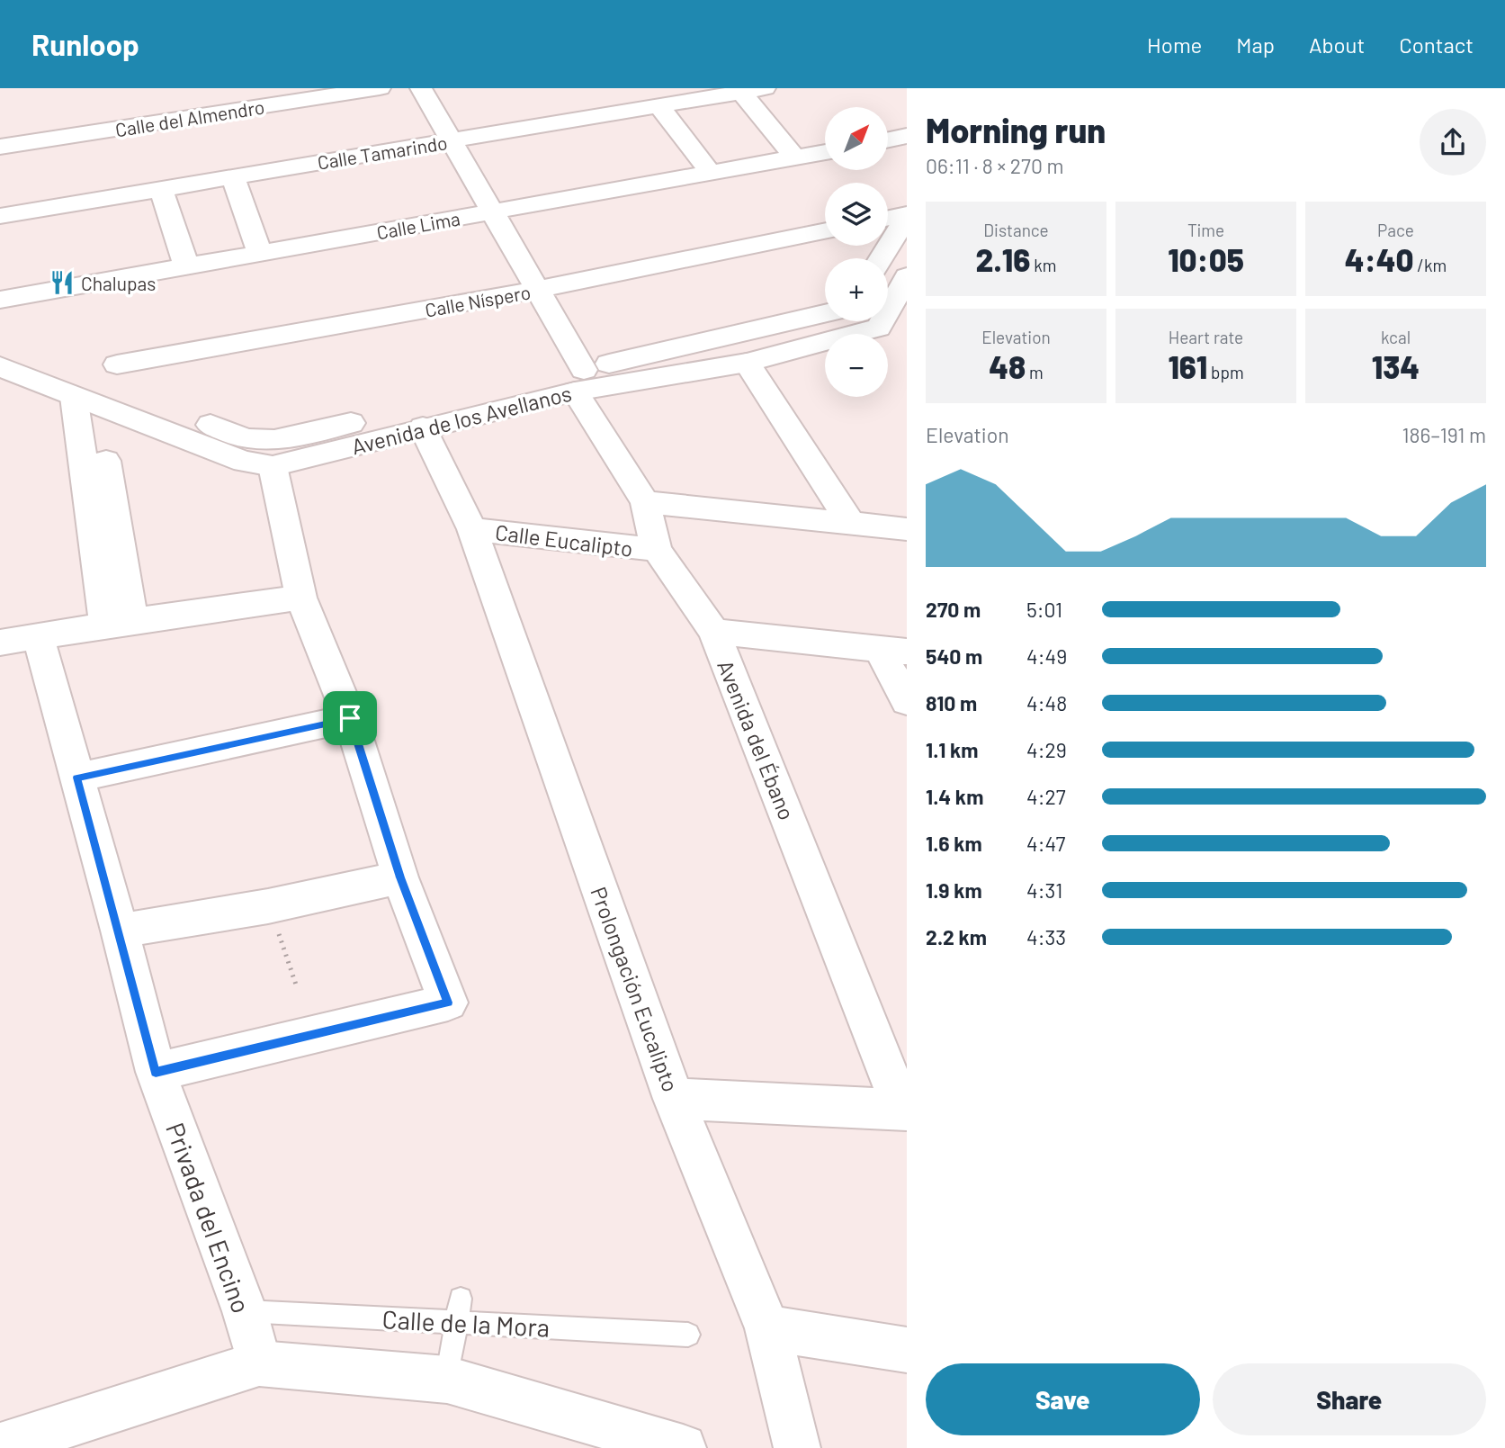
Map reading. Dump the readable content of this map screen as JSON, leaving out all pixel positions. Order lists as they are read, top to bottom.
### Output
{
  "streets": {
    "street": [
      "Calle del Almendro",
      "Calle Tamarindo",
      "Calle Lima",
      "Calle Níspero",
      "Avenida de los Avellanos",
      "Calle Eucalipto",
      "Avenida del Ébano",
      "Prolongación Eucalipto",
      "Privada del Encino"
    ],
    "lane": ["Calle de la Mora"]
  },
  "crossings": [
    ["Calle Tamarindo", "Avenida del Ébano"],
    ["Calle Lima", "Avenida del Ébano"],
    ["Calle Níspero", "Avenida del Ébano"],
    ["Avenida de los Avellanos", "Calle Eucalipto"],
    ["Avenida de los Avellanos", "Avenida del Ébano"],
    ["Calle Eucalipto", "Avenida del Ébano"],
    ["Calle Eucalipto", "Prolongación Eucalipto"],
    ["Privada del Encino", "Calle de la Mora"]
  ],
  "places": {
    "restaurant": ["Chalupas"]
  },
  "north": "top right",
  "page": {
    "header": "Runloop",
    "nav": [
      "Home",
      "Map",
      "About",
      "Contact"
    ],
    "heading": ["Morning run", "06:11 · 8 × 270 m"],
    "map_buttons": ["+", "−"],
    "stats": [
      ["Distance", "2.16 km"],
      ["Time", "10:05"],
      ["Pace", "4:40 /km"],
      ["Elevation", "48 m"],
      ["Heart rate", "161 bpm"],
      ["kcal", "134"]
    ],
    "chart": ["Elevation", "186–191 m"],
    "list": [
      {
        "name": "270 m",
        "note": "5:01"
      },
      {
        "name": "540 m",
        "note": "4:49"
      },
      {
        "name": "810 m",
        "note": "4:48"
      },
      {
        "name": "1.1 km",
        "note": "4:29"
      },
      {
        "name": "1.4 km",
        "note": "4:27"
      },
      {
        "name": "1.6 km",
        "note": "4:47"
      },
      {
        "name": "1.9 km",
        "note": "4:31"
      },
      {
        "name": "2.2 km",
        "note": "4:33"
      }
    ],
    "buttons": ["Save", "Share"]
  }
}
